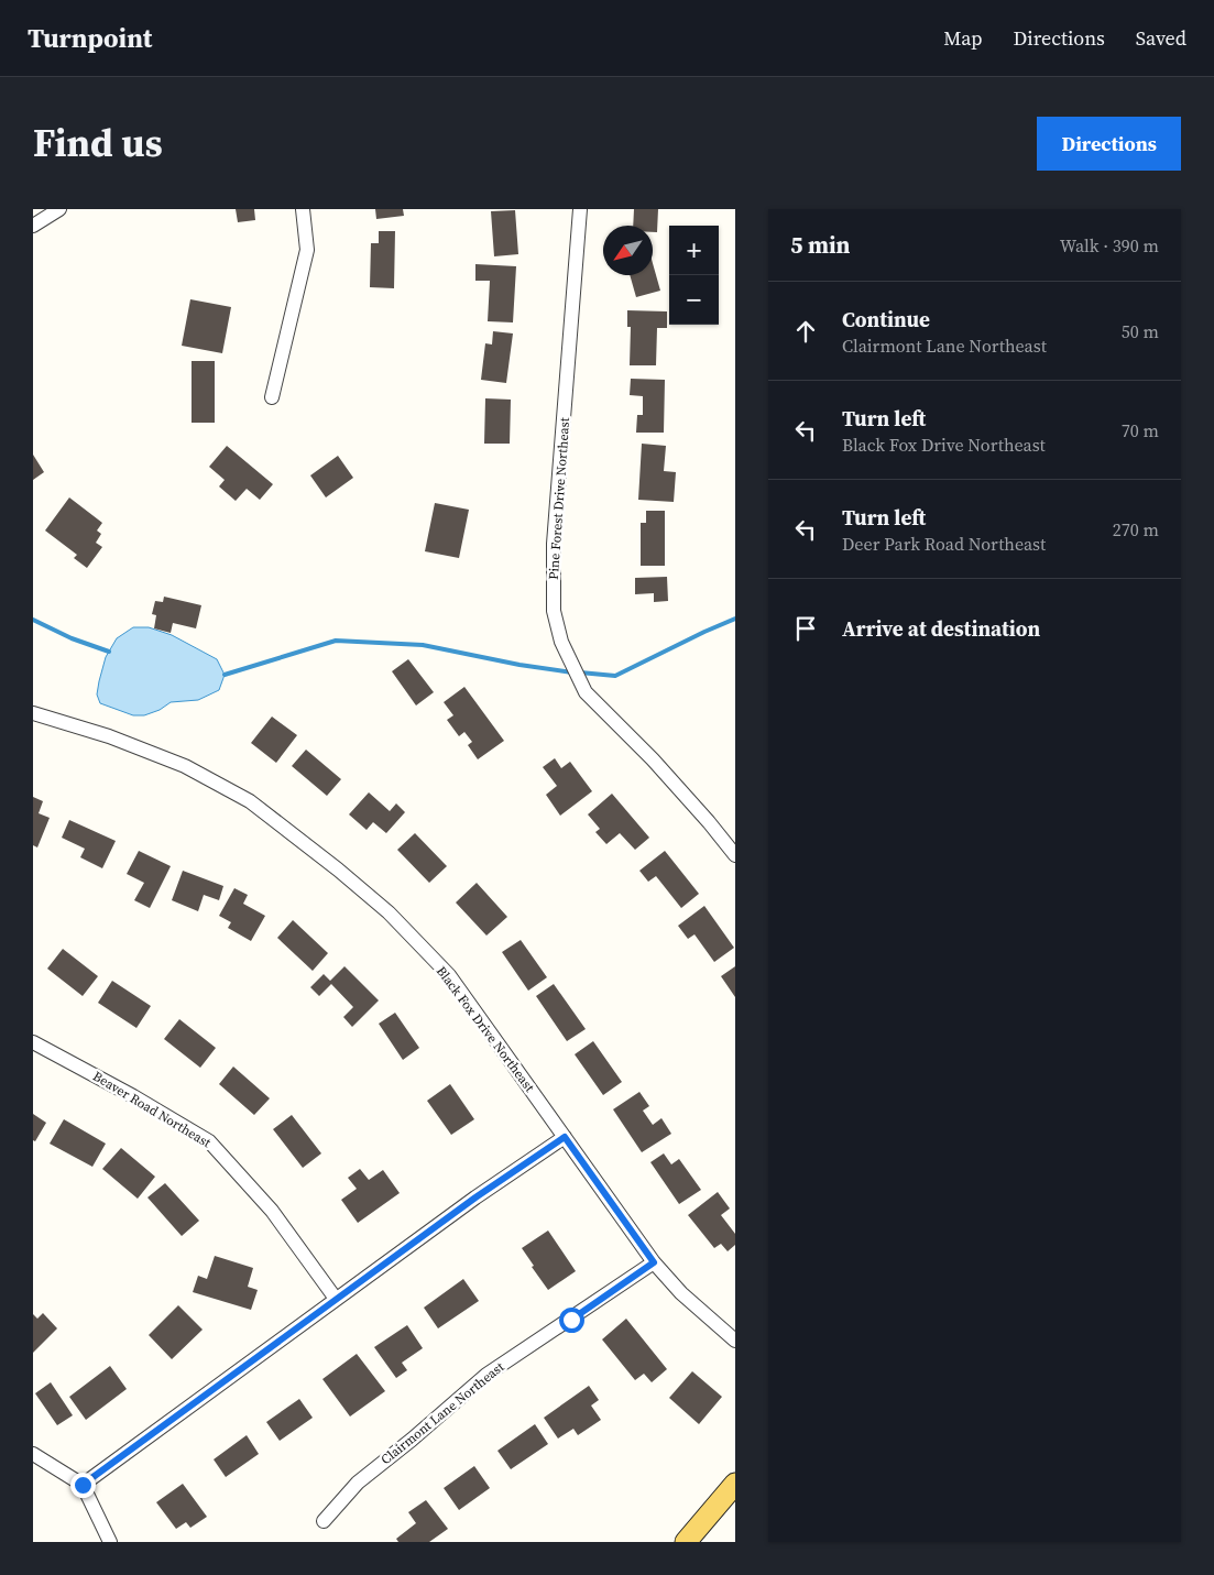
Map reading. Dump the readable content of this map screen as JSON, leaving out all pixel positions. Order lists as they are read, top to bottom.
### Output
{
  "streets": {
    "street": [
      "Pine Forest Drive Northeast",
      "Black Fox Drive Northeast",
      "Beaver Road Northeast",
      "Clairmont Lane Northeast"
    ]
  },
  "crossings": [
    ["Black Fox Drive Northeast", "Clairmont Lane Northeast"]
  ],
  "north": "bottom left",
  "page": {
    "header": "Turnpoint",
    "nav": ["Map", "Directions", "Saved"],
    "title": "Find us",
    "buttons": "Directions",
    "heading": ["5 min", "Walk · 390 m"],
    "map_buttons": ["+", "−"],
    "list": [
      ["Continue", "Clairmont Lane Northeast", "50 m"],
      ["Turn left", "Black Fox Drive Northeast", "70 m"],
      ["Turn left", "Deer Park Road Northeast", "270 m"],
      "Arrive at destination"
    ]
  }
}
